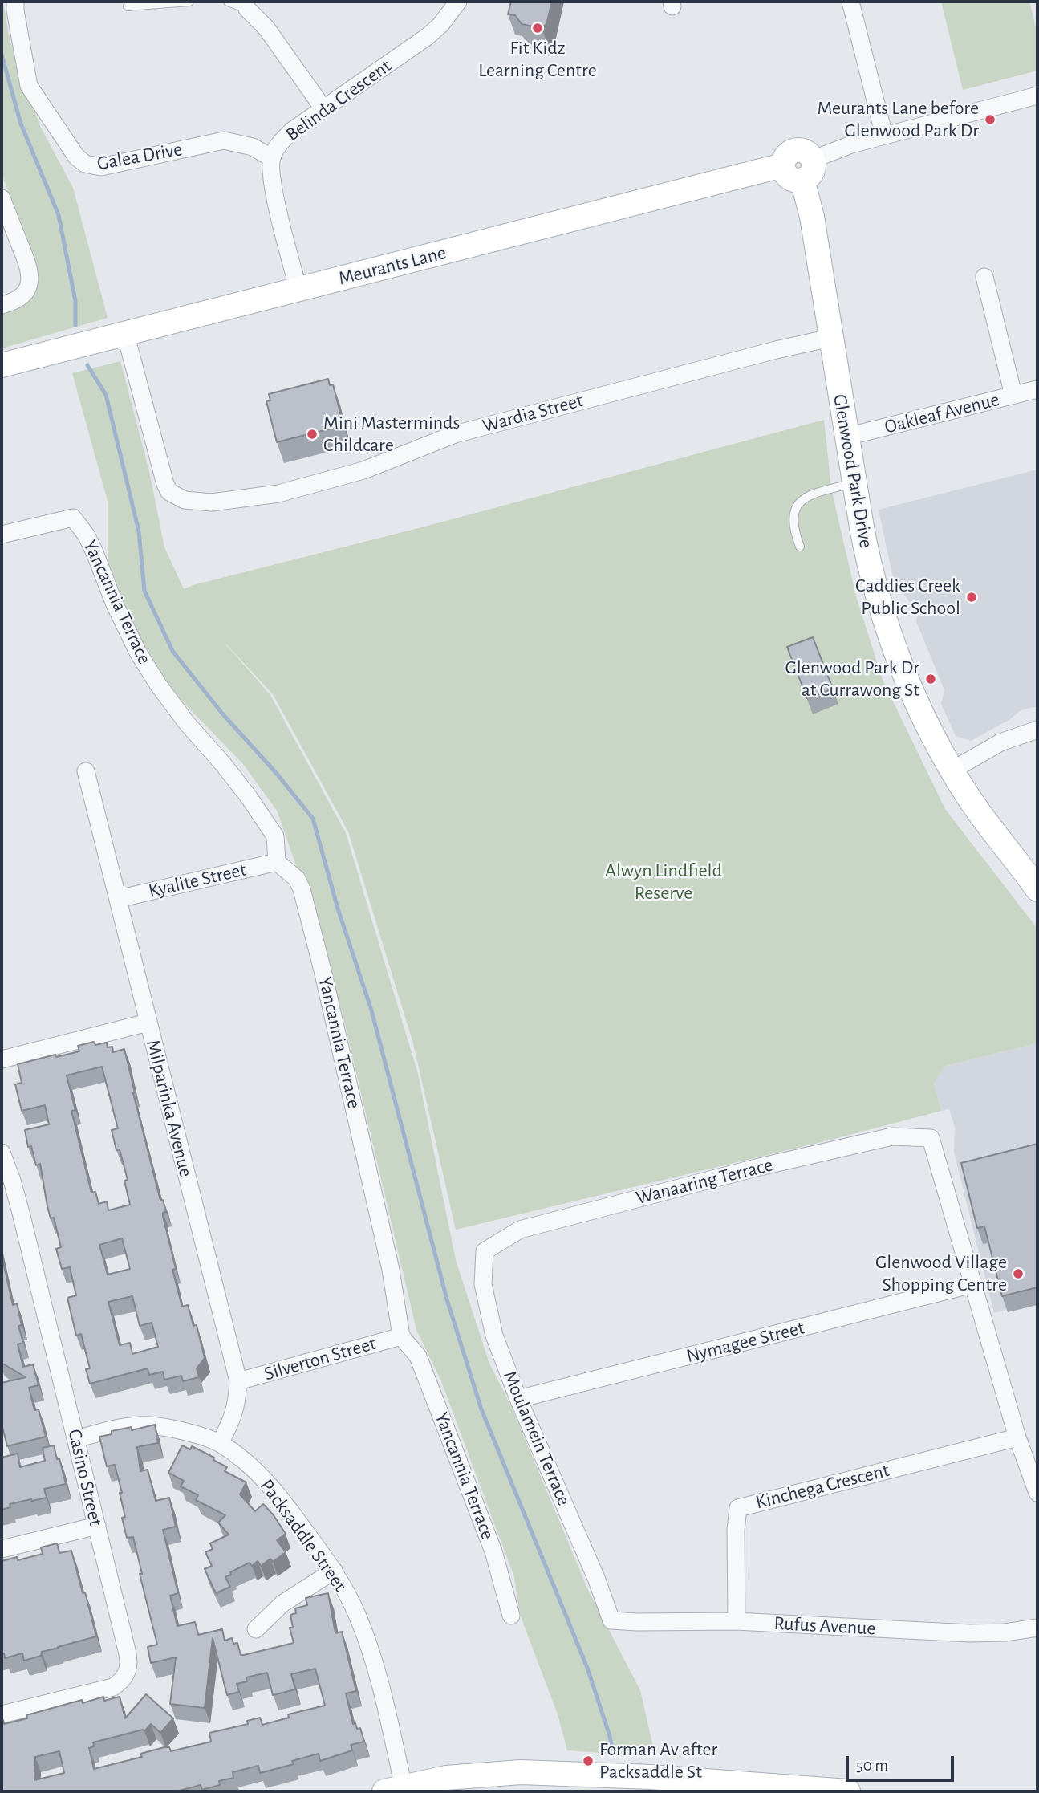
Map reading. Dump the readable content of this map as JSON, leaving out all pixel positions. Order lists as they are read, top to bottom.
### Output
{
  "streets": {
    "street": [
      "Belinda Crescent",
      "Galea Drive",
      "Meurants Lane",
      "Wardia Street",
      "Oakleaf Avenue",
      "Glenwood Park Drive",
      "Yancannia Terrace",
      "Kyalite Street",
      "Milparinka Avenue",
      "Wanaaring Terrace",
      "Nymagee Street",
      "Silverton Street",
      "Moulamein Terrace",
      "Casino Street",
      "Kinchega Crescent",
      "Packsaddle Street",
      "Rufus Avenue"
    ]
  },
  "crossings": [
    ["Belinda Crescent", "Galea Drive"],
    ["Belinda Crescent", "Meurants Lane"],
    ["Meurants Lane", "Wardia Street"],
    ["Meurants Lane", "Glenwood Park Drive"],
    ["Wardia Street", "Glenwood Park Drive"],
    ["Oakleaf Avenue", "Glenwood Park Drive"],
    ["Yancannia Terrace", "Kyalite Street"],
    ["Yancannia Terrace", "Silverton Street"],
    ["Kyalite Street", "Milparinka Avenue"],
    ["Milparinka Avenue", "Silverton Street"],
    ["Milparinka Avenue", "Packsaddle Street"],
    ["Wanaaring Terrace", "Nymagee Street"],
    ["Wanaaring Terrace", "Moulamein Terrace"],
    ["Nymagee Street", "Moulamein Terrace"],
    ["Moulamein Terrace", "Rufus Avenue"],
    ["Casino Street", "Packsaddle Street"],
    ["Kinchega Crescent", "Rufus Avenue"]
  ],
  "parks": ["Alwyn Lindfield Reserve"],
  "places": [
    "Fit Kidz Learning Centre",
    "Meurants Lane before Glenwood Park Dr",
    "Mini Masterminds Childcare",
    "Caddies Creek Public School",
    "Glenwood Park Dr at Currawong St",
    "Glenwood Village Shopping Centre",
    "Forman Av after Packsaddle St"
  ],
  "scale_bar": "50 m"
}
